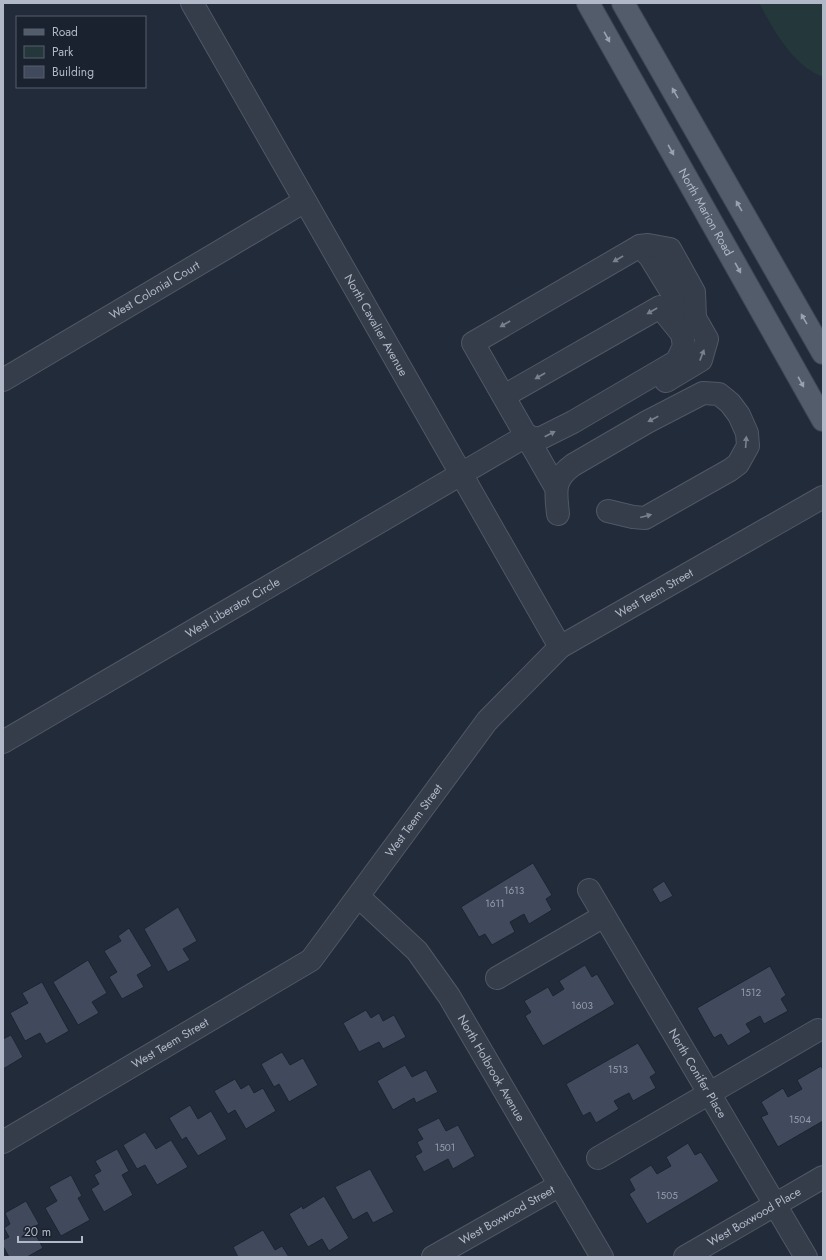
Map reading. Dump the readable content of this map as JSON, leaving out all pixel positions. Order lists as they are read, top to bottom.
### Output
{
  "streets": {
    "main road": ["North Marion Road"],
    "street": [
      "West Colonial Court",
      "North Cavalier Avenue",
      "West Teem Street",
      "West Liberator Circle",
      "North Holbrook Avenue",
      "North Conifer Place",
      "West Boxwood Street",
      "West Boxwood Place"
    ]
  },
  "crossings": [
    ["West Colonial Court", "North Cavalier Avenue"],
    ["North Cavalier Avenue", "West Teem Street"],
    ["North Cavalier Avenue", "West Liberator Circle"],
    ["West Teem Street", "North Holbrook Avenue"],
    ["North Holbrook Avenue", "West Boxwood Street"],
    ["North Conifer Place", "West Boxwood Place"]
  ],
  "house_numbers": [
    "1613",
    "1611",
    "1512",
    "1603",
    "1513",
    "1504",
    "1501",
    "1505"
  ],
  "legend": ["Road", "Park", "Building"],
  "scale_bar": "20 m"
}
